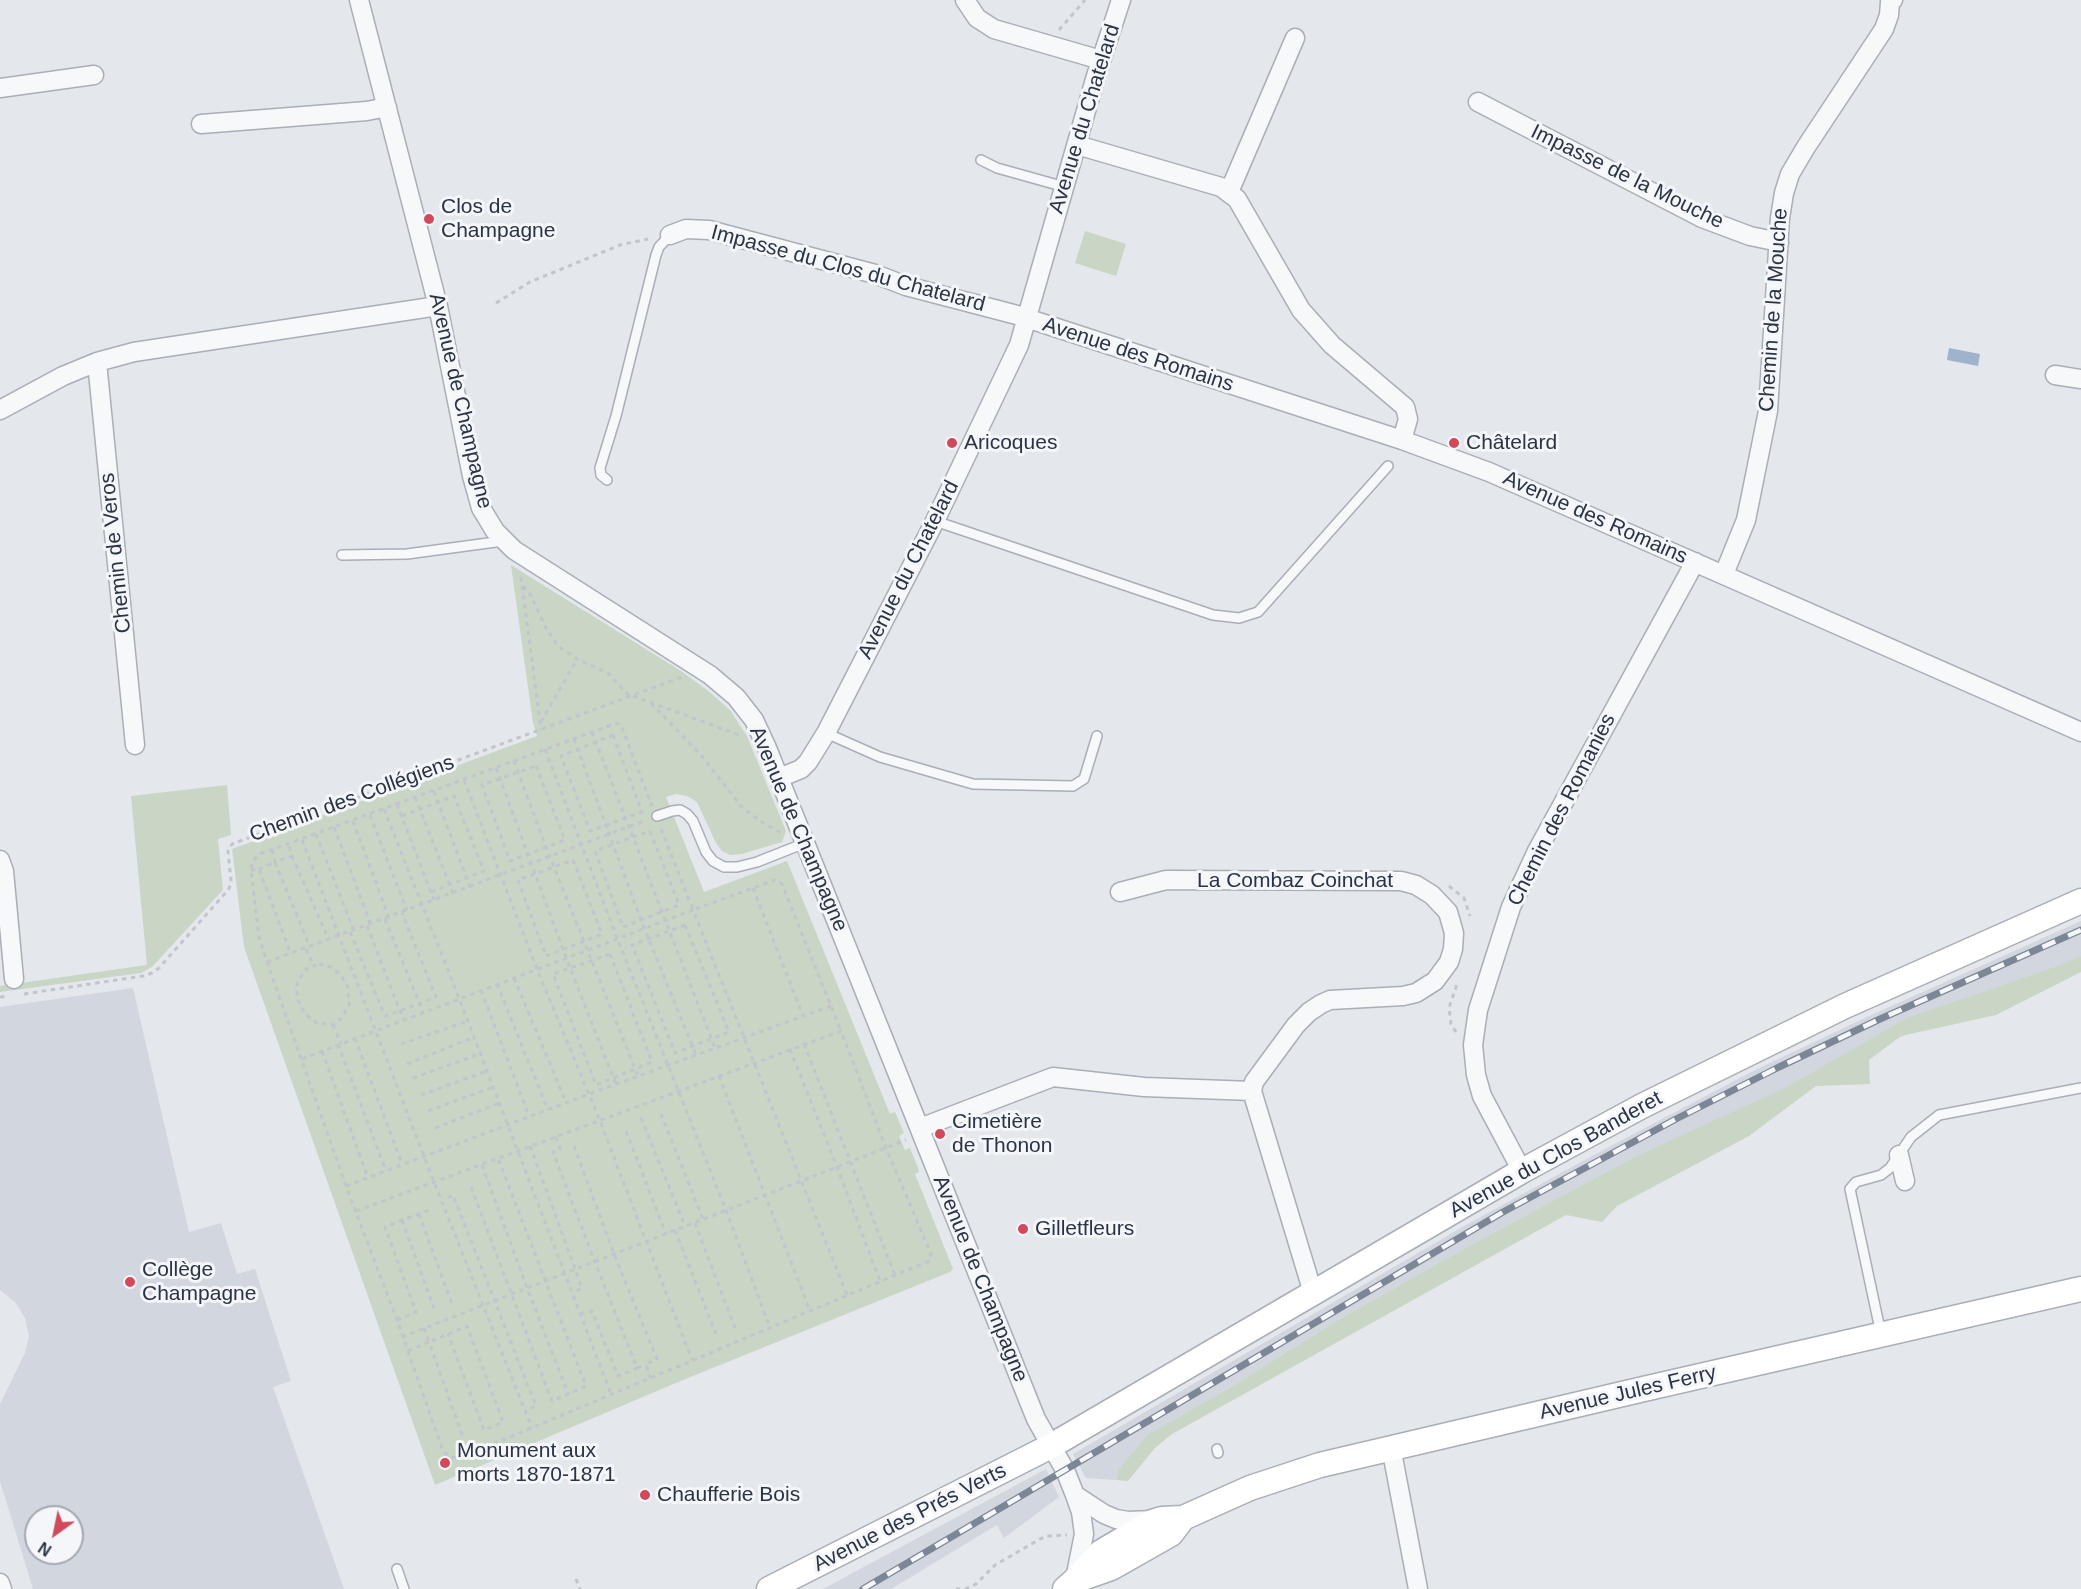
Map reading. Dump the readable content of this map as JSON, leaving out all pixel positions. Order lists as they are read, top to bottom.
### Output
{
  "streets": {
    "main road": ["Avenue du Clos Banderet", "Avenue Jules Ferry", "Avenue des Prés Verts"],
    "street": [
      "Avenue du Chatelard",
      "Impasse de la Mouche",
      "Impasse du Clos du Chatelard",
      "Chemin de la Mouche",
      "Avenue des Romains",
      "Avenue de Champagne",
      "Chemin de Veros",
      "Chemin des Romanies",
      "La Combaz Coinchat"
    ],
    "path": ["Chemin des Collégiens"]
  },
  "crossings": [
    ["Avenue du Chatelard", "Impasse du Clos du Chatelard"],
    ["Avenue du Chatelard", "Avenue des Romains"],
    ["Avenue du Chatelard", "Avenue de Champagne"],
    ["Impasse de la Mouche", "Chemin de la Mouche"],
    ["Impasse du Clos du Chatelard", "Avenue des Romains"],
    ["Chemin de la Mouche", "Avenue des Romains"],
    ["Avenue des Romains", "Chemin des Romanies"],
    ["Avenue de Champagne", "Chemin des Collégiens"],
    ["Avenue de Champagne", "Avenue du Clos Banderet"],
    ["Avenue de Champagne", "Avenue Jules Ferry"],
    ["Avenue de Champagne", "Avenue des Prés Verts"],
    ["Chemin des Romanies", "Avenue du Clos Banderet"],
    ["Avenue du Clos Banderet", "Avenue des Prés Verts"]
  ],
  "places": [
    "Clos de Champagne",
    "Aricoques",
    "Châtelard",
    "Cimetière de Thonon",
    "Gilletfleurs",
    "Collège Champagne",
    "Monument aux morts 1870-1871",
    "Chaufferie Bois"
  ],
  "north": "bottom left"
}
